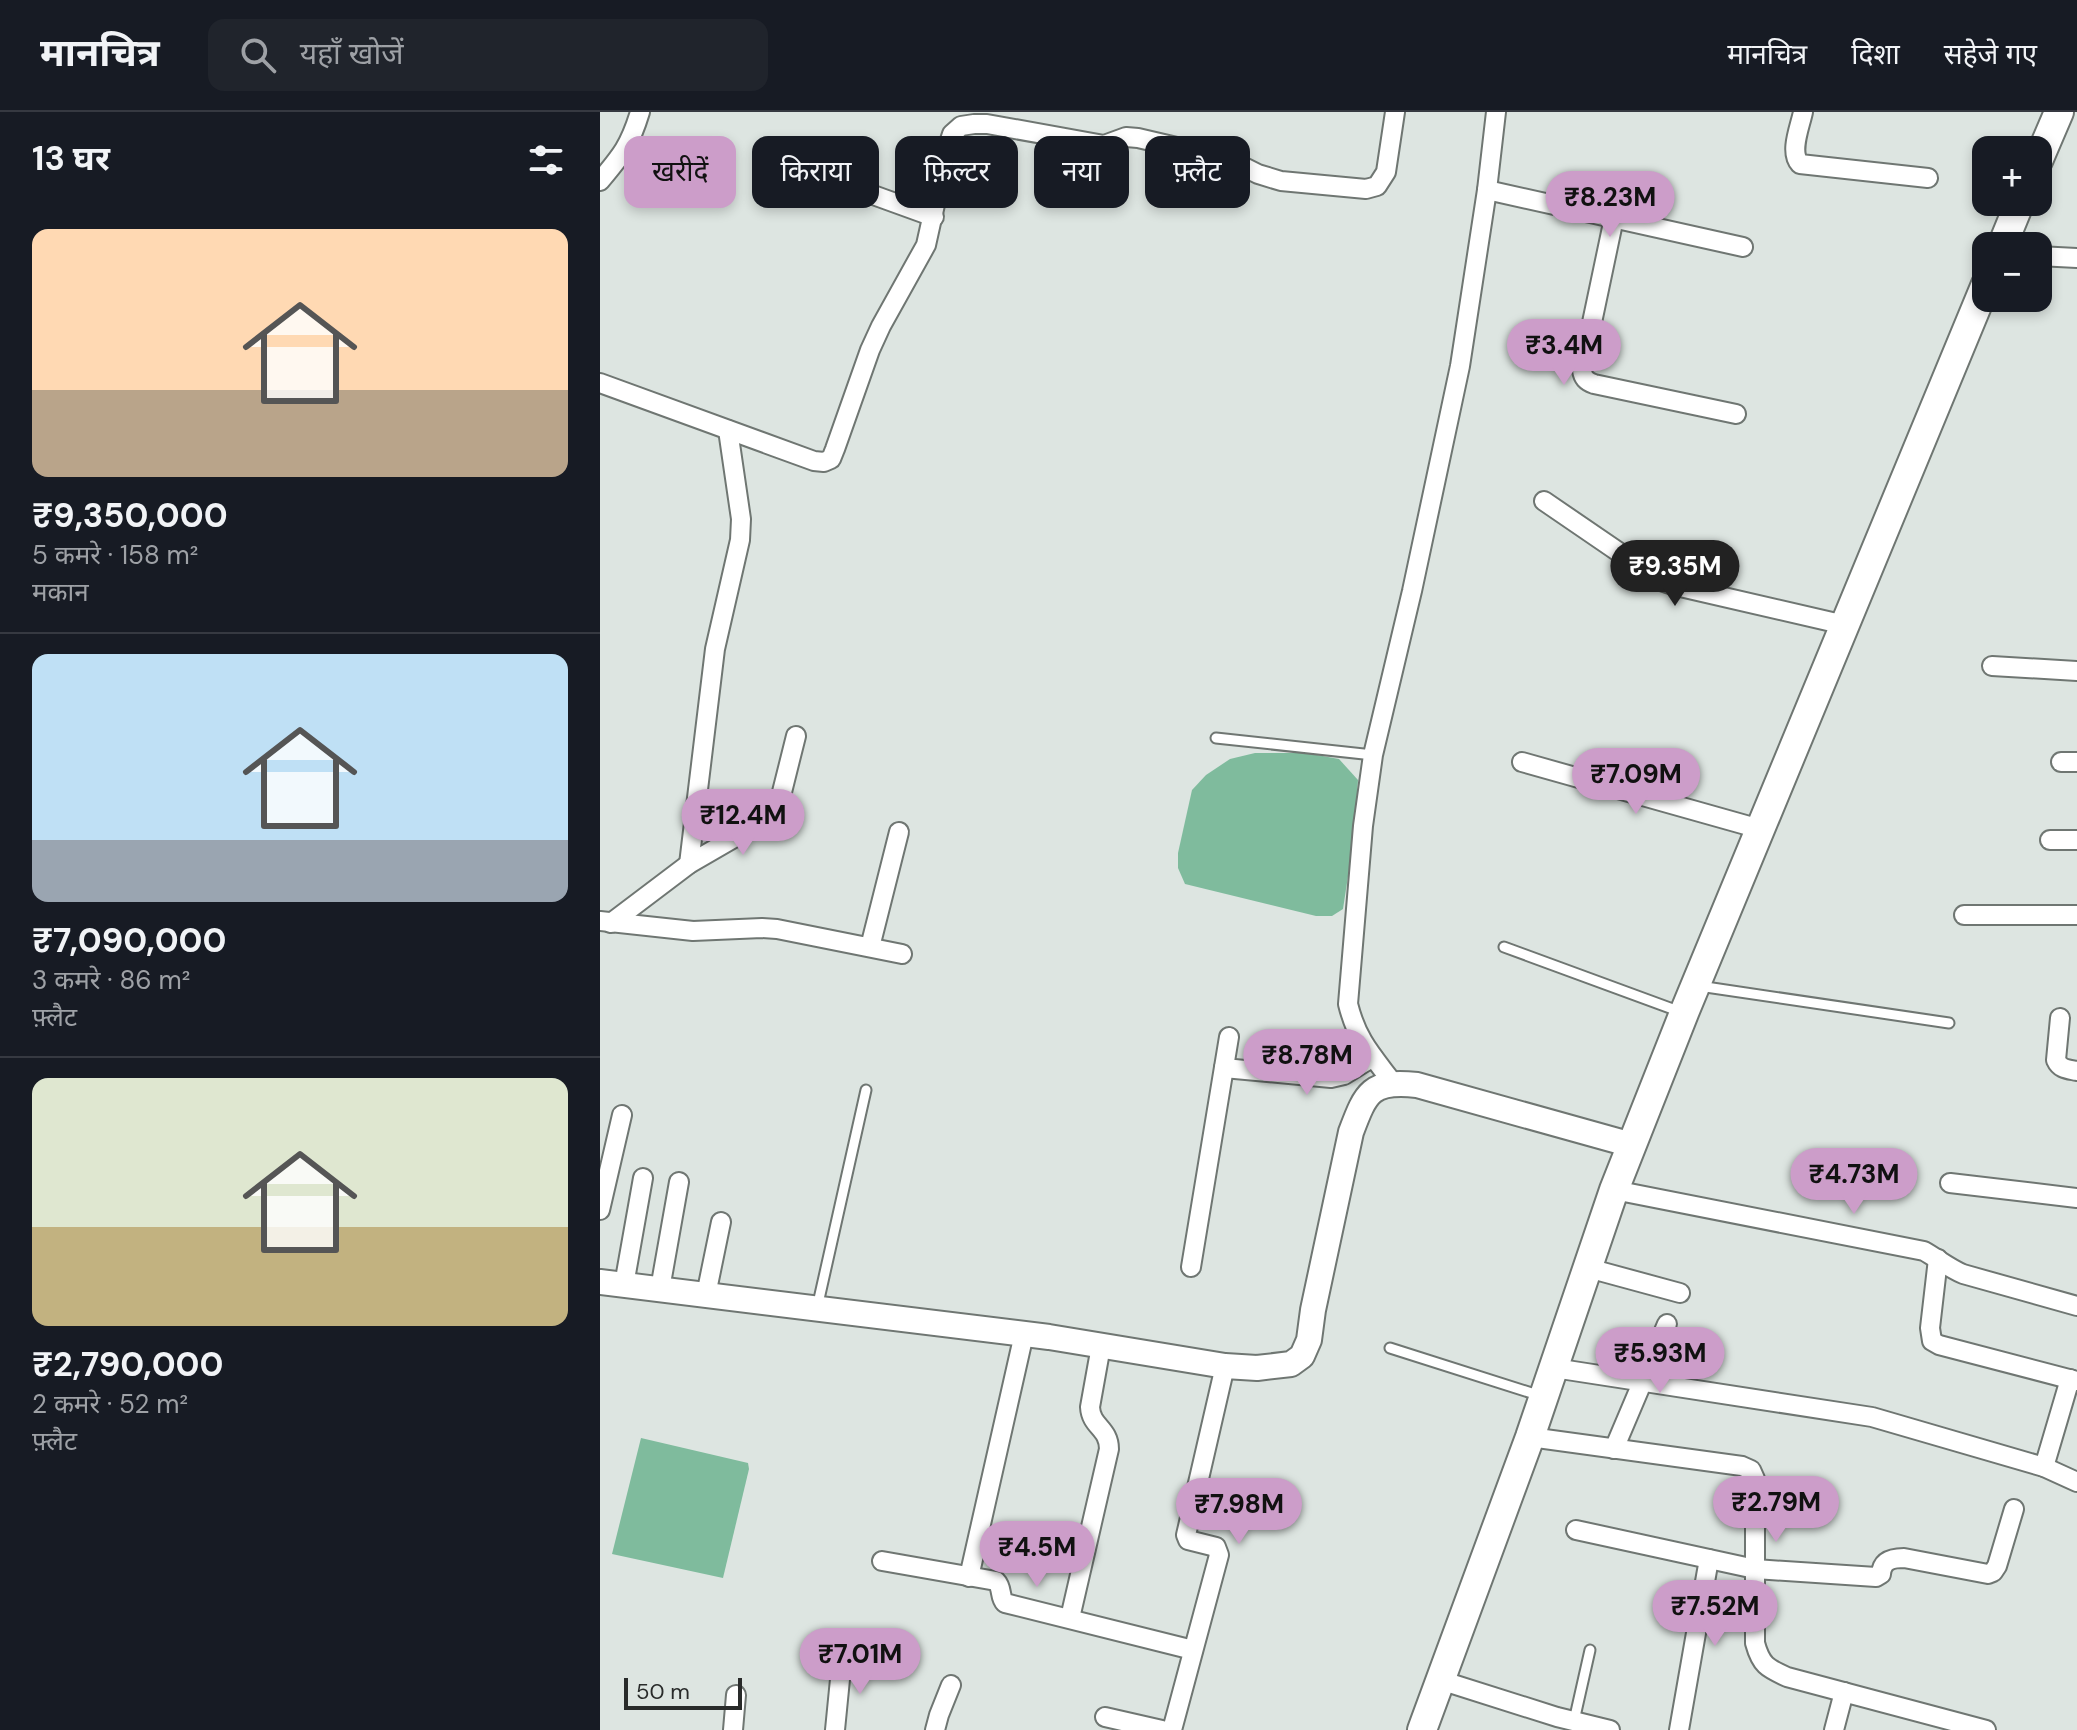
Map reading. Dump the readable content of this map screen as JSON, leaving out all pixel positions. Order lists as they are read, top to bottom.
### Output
{
  "scale_bar": "50 m",
  "page": {
    "header": "मानचित्र",
    "search": "यहाँ खोजें",
    "nav": ["मानचित्र", "दिशा", "सहेजे गए"],
    "heading": "13 घर",
    "map_buttons": ["+", "−"],
    "chip": [
      "खरीदें",
      "किराया",
      "फ़िल्टर",
      "नया",
      "फ़्लैट"
    ],
    "price": [
      "₹8.23M",
      "₹3.4M",
      "₹9.35M",
      "₹7.09M",
      "₹12.4M",
      "₹8.78M",
      "₹4.73M",
      "₹5.93M",
      "₹2.79M",
      "₹7.98M",
      "₹4.5M",
      "₹7.52M",
      "₹7.01M"
    ],
    "list": [
      {
        "name": "₹9,350,000",
        "note": "5 कमरे · 158 m² · मकान"
      },
      {
        "name": "₹7,090,000",
        "note": "3 कमरे · 86 m² · फ़्लैट"
      },
      {
        "name": "₹2,790,000",
        "note": "2 कमरे · 52 m² · फ़्लैट"
      }
    ],
    "scale": "50 m"
  }
}
